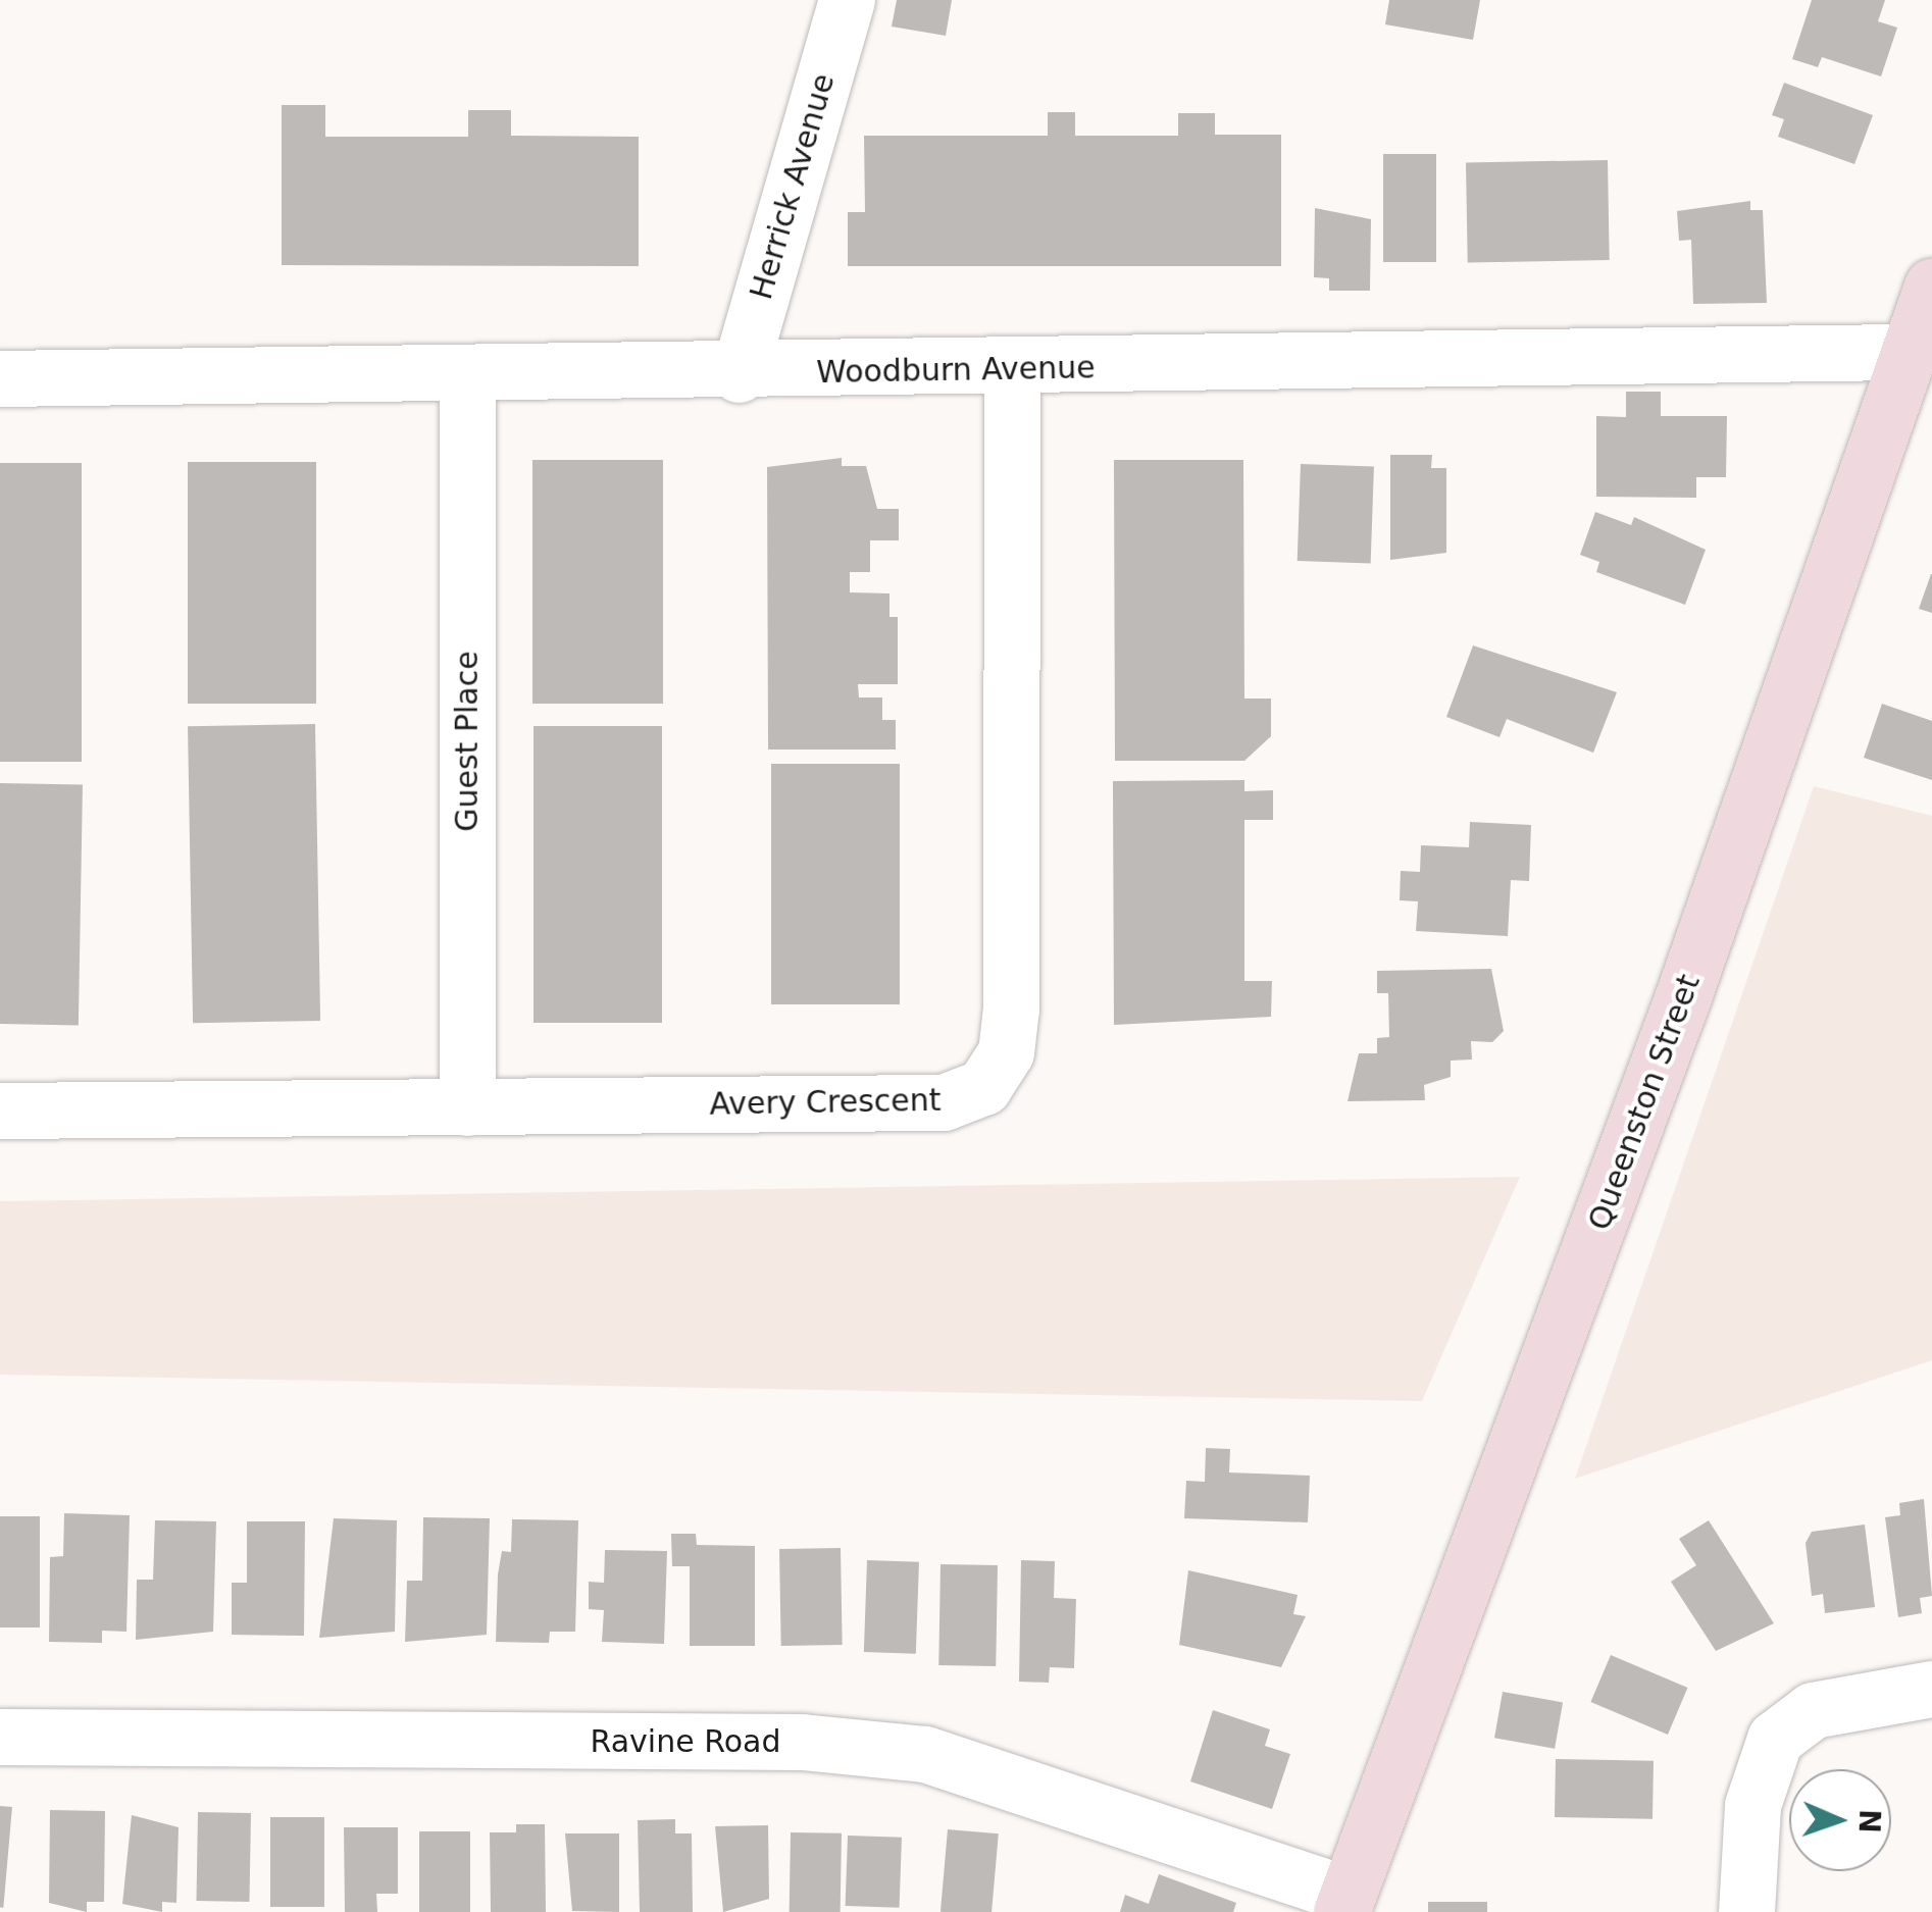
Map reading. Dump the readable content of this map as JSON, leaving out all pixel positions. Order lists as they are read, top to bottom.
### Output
{
  "streets": {
    "main road": ["Queenston Street"],
    "street": [
      "Herrick Avenue",
      "Woodburn Avenue",
      "Guest Place",
      "Avery Crescent",
      "Ravine Road"
    ]
  },
  "crossings": [
    ["Herrick Avenue", "Woodburn Avenue"],
    ["Woodburn Avenue", "Guest Place"],
    ["Woodburn Avenue", "Avery Crescent"],
    ["Woodburn Avenue", "Queenston Street"],
    ["Guest Place", "Avery Crescent"],
    ["Queenston Street", "Ravine Road"]
  ],
  "north": "right"
}
